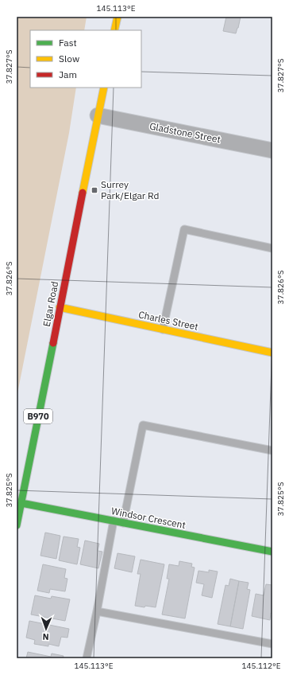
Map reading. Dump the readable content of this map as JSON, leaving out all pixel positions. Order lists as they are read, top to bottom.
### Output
{
  "streets": {
    "street": [
      "Gladstone Street",
      "Elgar Road",
      "Charles Street",
      "B970",
      "Windsor Crescent"
    ]
  },
  "crossings": [
    ["Gladstone Street", "Elgar Road"],
    ["Elgar Road", "Charles Street"],
    ["Elgar Road", "Windsor Crescent"]
  ],
  "places": {
    "transit": ["Surrey Park/Elgar Rd"]
  },
  "legend": ["Fast", "Slow", "Jam"],
  "north": "bottom",
  "coordinates": [
    "145.113°E",
    "37.827°S",
    "37.826°S",
    "37.825°S",
    "145.112°E"
  ]
}
